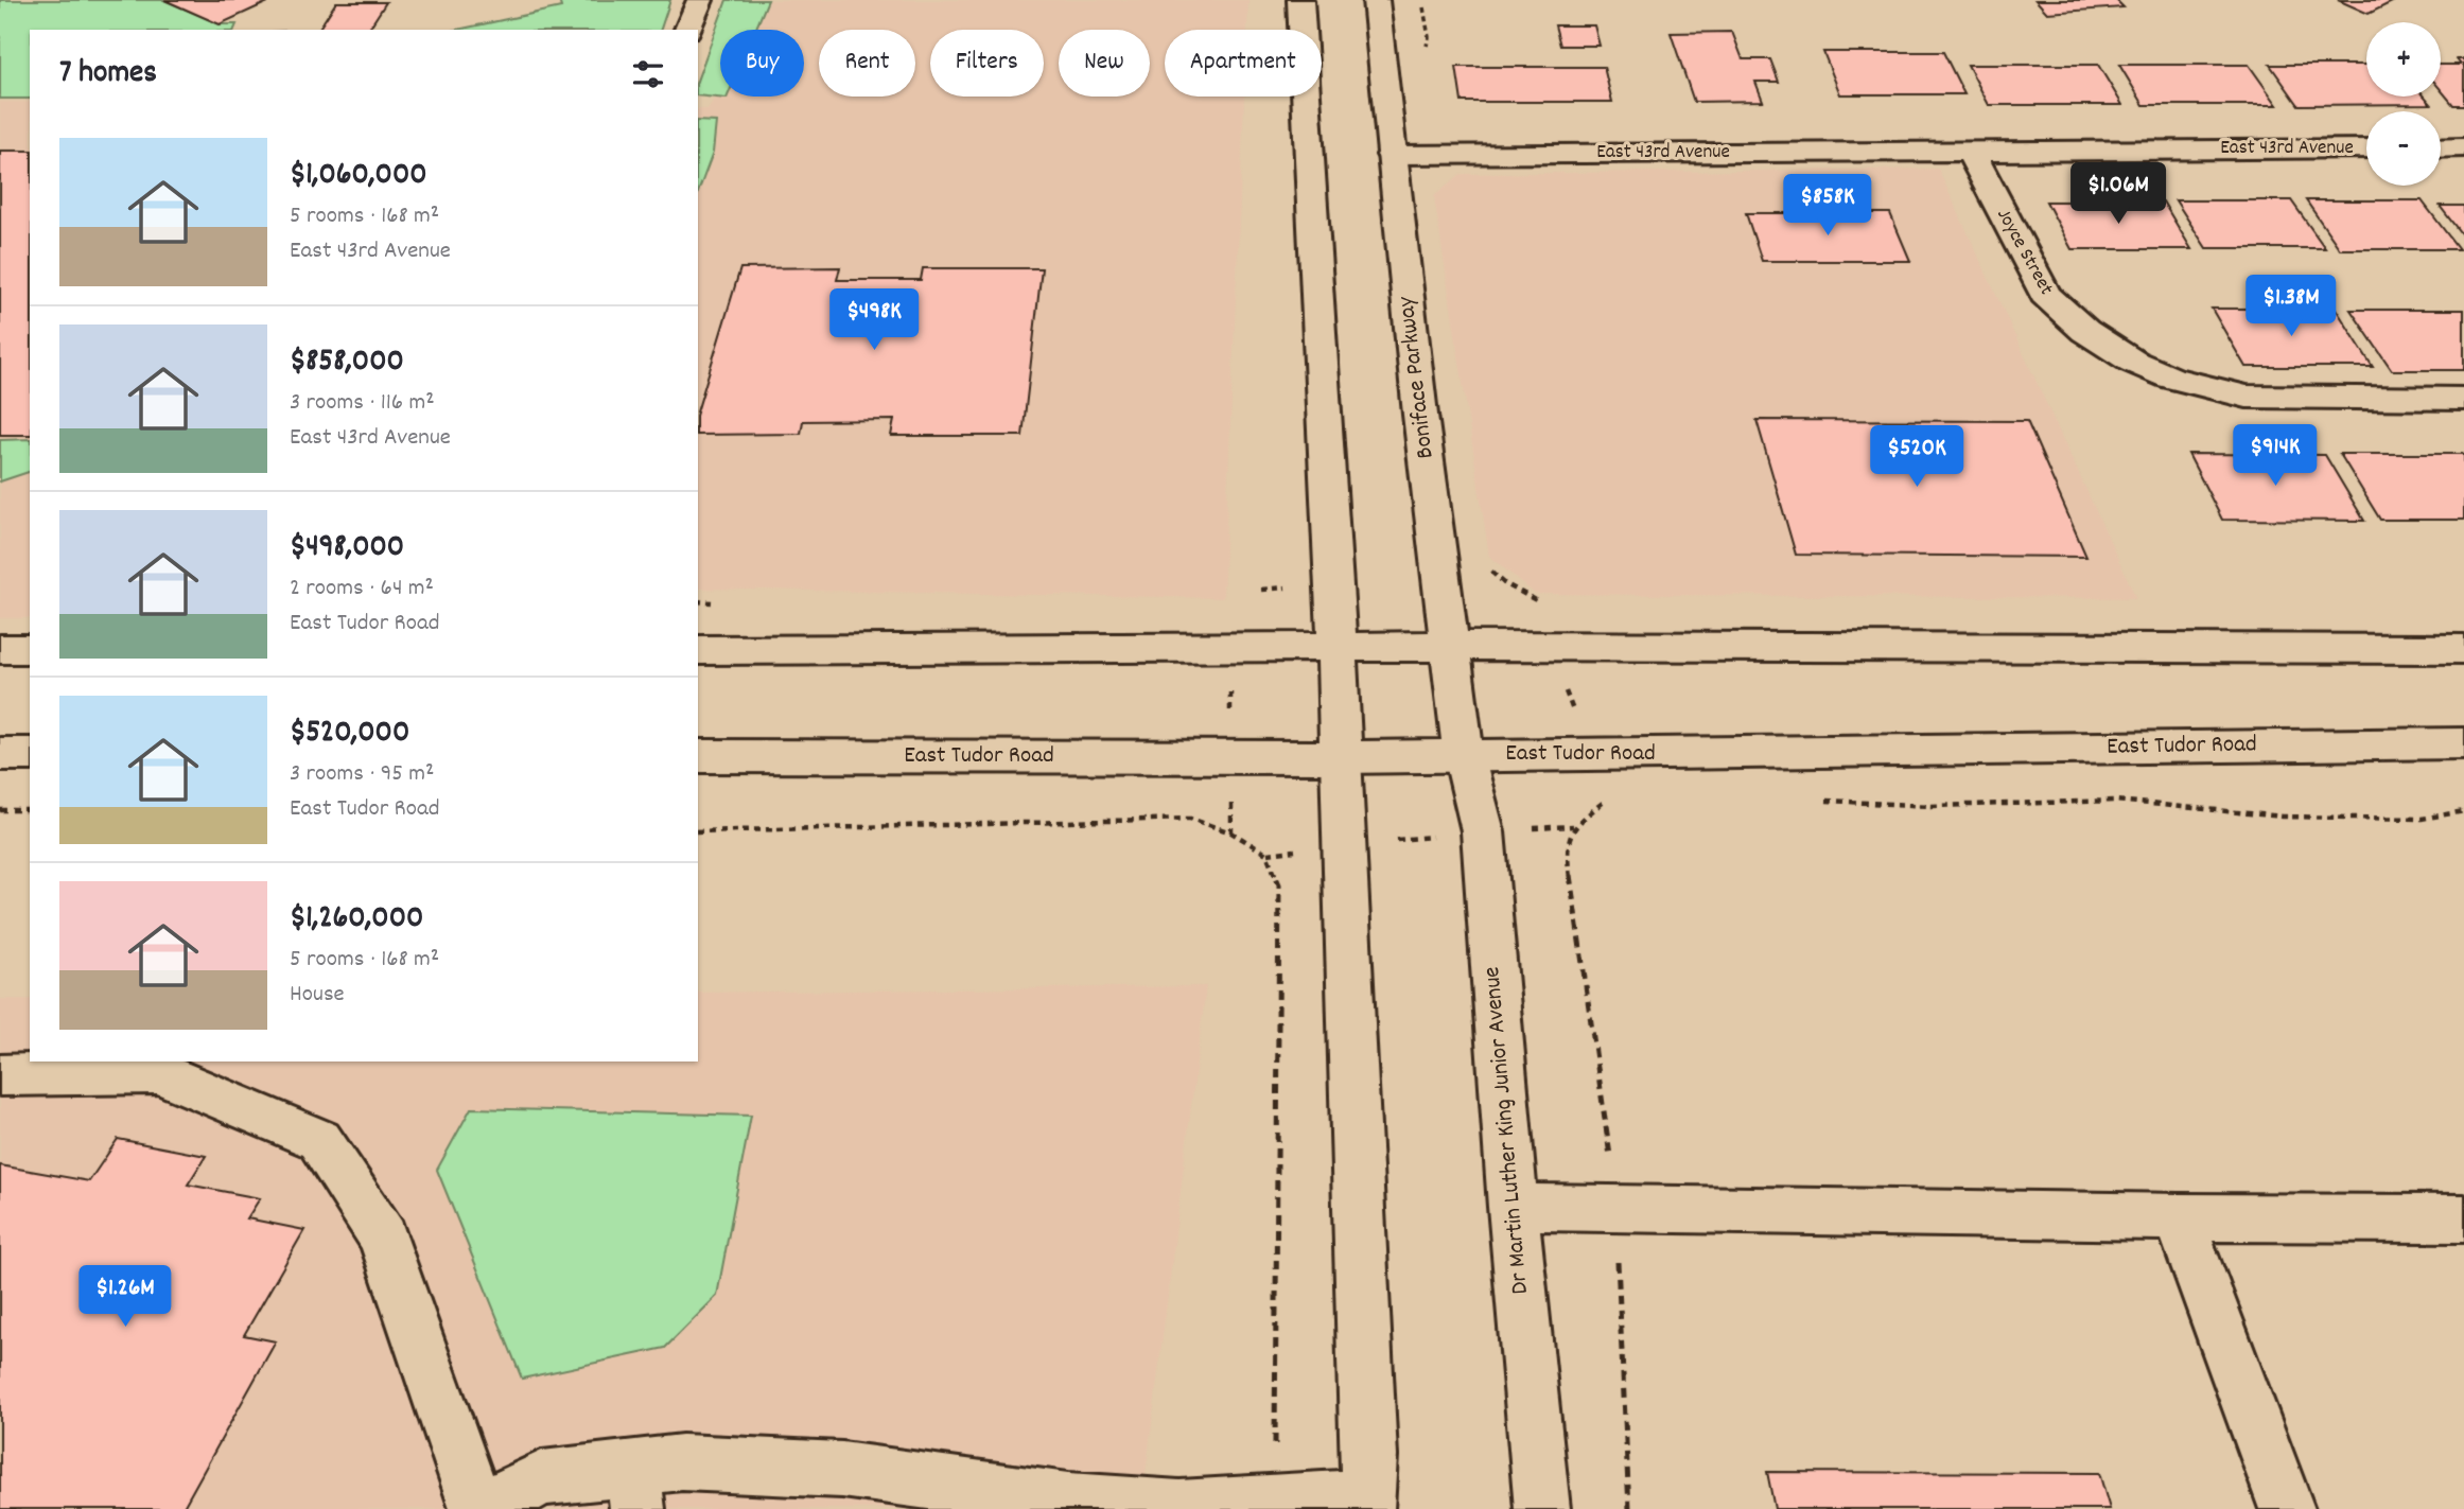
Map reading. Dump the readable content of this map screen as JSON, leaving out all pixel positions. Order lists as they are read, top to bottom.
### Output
{
  "streets": {
    "main road": [
      "East 43rd Avenue",
      "Joyce Street",
      "Boniface Parkway",
      "East Tudor Road",
      "Dr Martin Luther King Junior Avenue"
    ]
  },
  "crossings": [
    ["East 43rd Avenue", "Joyce Street"],
    ["East 43rd Avenue", "Boniface Parkway"],
    ["Boniface Parkway", "East Tudor Road"],
    ["Boniface Parkway", "Dr Martin Luther King Junior Avenue"],
    ["East Tudor Road", "Dr Martin Luther King Junior Avenue"]
  ],
  "page": {
    "map_buttons": ["+", "−"],
    "chip": [
      "Buy",
      "Rent",
      "Filters",
      "New",
      "Apartment"
    ],
    "heading": "7 homes",
    "list": [
      {
        "name": "$1,060,000",
        "note": "5 rooms · 168 m² · East 43rd Avenue"
      },
      {
        "name": "$858,000",
        "note": "3 rooms · 116 m² · East 43rd Avenue"
      },
      {
        "name": "$498,000",
        "note": "2 rooms · 64 m² · East Tudor Road"
      },
      {
        "name": "$520,000",
        "note": "3 rooms · 95 m² · East Tudor Road"
      },
      {
        "name": "$1,260,000",
        "note": "5 rooms · 168 m² · House"
      }
    ],
    "price": [
      "$1.06M",
      "$858K",
      "$1.38M",
      "$498K",
      "$914K",
      "$520K",
      "$1.26M"
    ]
  }
}
